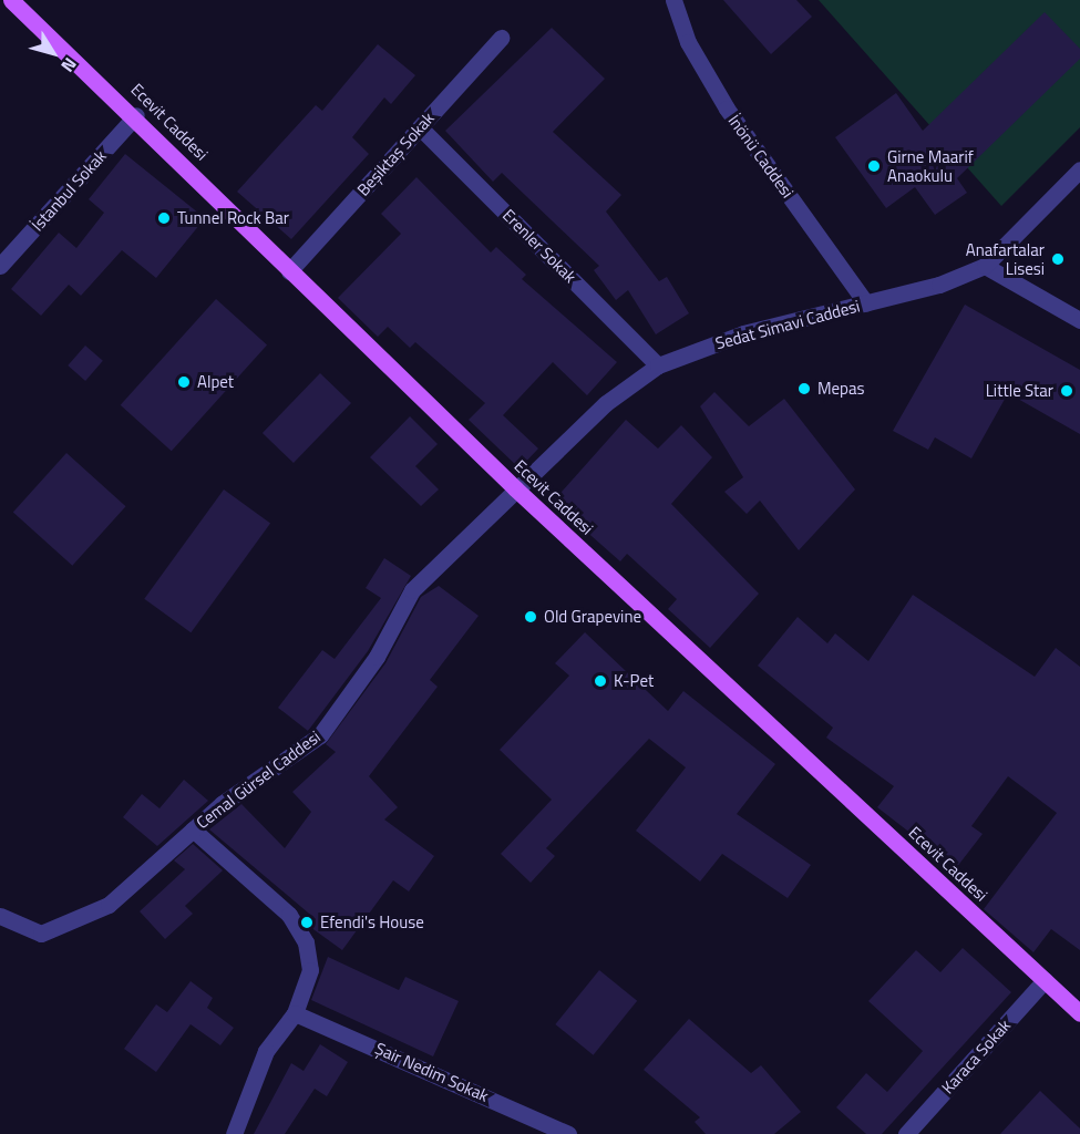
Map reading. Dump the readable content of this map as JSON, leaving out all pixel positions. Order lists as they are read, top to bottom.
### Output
{
  "streets": {
    "main road": ["Ecevit Caddesi"],
    "street": [
      "Beşiktaş Sokak",
      "İnönü Caddesi",
      "İstanbul Sokak",
      "Erenler Sokak",
      "Sedat Simavi Caddesi",
      "Cemal Gürsel Caddesi",
      "Karaca Sokak",
      "Şair Nedim Sokak"
    ]
  },
  "crossings": [
    ["Ecevit Caddesi", "Beşiktaş Sokak"],
    ["Ecevit Caddesi", "İstanbul Sokak"],
    ["Ecevit Caddesi", "Sedat Simavi Caddesi"],
    ["Ecevit Caddesi", "Cemal Gürsel Caddesi"],
    ["Ecevit Caddesi", "Karaca Sokak"],
    ["Beşiktaş Sokak", "Erenler Sokak"],
    ["İnönü Caddesi", "Sedat Simavi Caddesi"],
    ["Erenler Sokak", "Sedat Simavi Caddesi"],
    ["Sedat Simavi Caddesi", "Cemal Gürsel Caddesi"]
  ],
  "places": [
    "Girne Maarif Anaokulu",
    "Tunnel Rock Bar",
    "Anafartalar Lisesi",
    "Alpet",
    "Mepas",
    "Little Star",
    "Old Grapevine",
    "K-Pet",
    "Efendi's House"
  ],
  "north": "bottom right"
}
